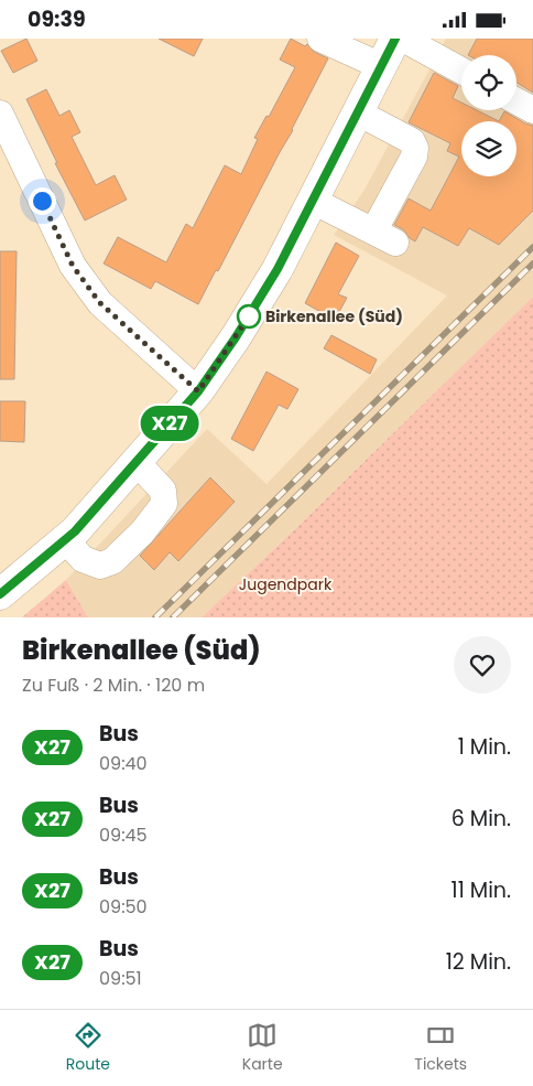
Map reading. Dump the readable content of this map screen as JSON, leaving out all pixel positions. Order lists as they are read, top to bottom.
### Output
{
  "parks": ["Jugendpark"],
  "places": ["Birkenallee (Süd)"],
  "lines": ["bus line X27"],
  "page": {
    "status": "09:39",
    "on_map": "X27",
    "heading": ["Birkenallee (Süd)", "Zu Fuß · 2 Min. · 120 m"],
    "list": [
      {
        "mark": "X27",
        "name": "Bus",
        "note": "09:40",
        "value": "1 Min."
      },
      {
        "mark": "X27",
        "name": "Bus",
        "note": "09:45",
        "value": "6 Min."
      },
      {
        "mark": "X27",
        "name": "Bus",
        "note": "09:50",
        "value": "11 Min."
      },
      {
        "mark": "X27",
        "name": "Bus",
        "note": "09:51",
        "value": "12 Min."
      }
    ],
    "tabs": ["Route", "Karte", "Tickets"]
  }
}
